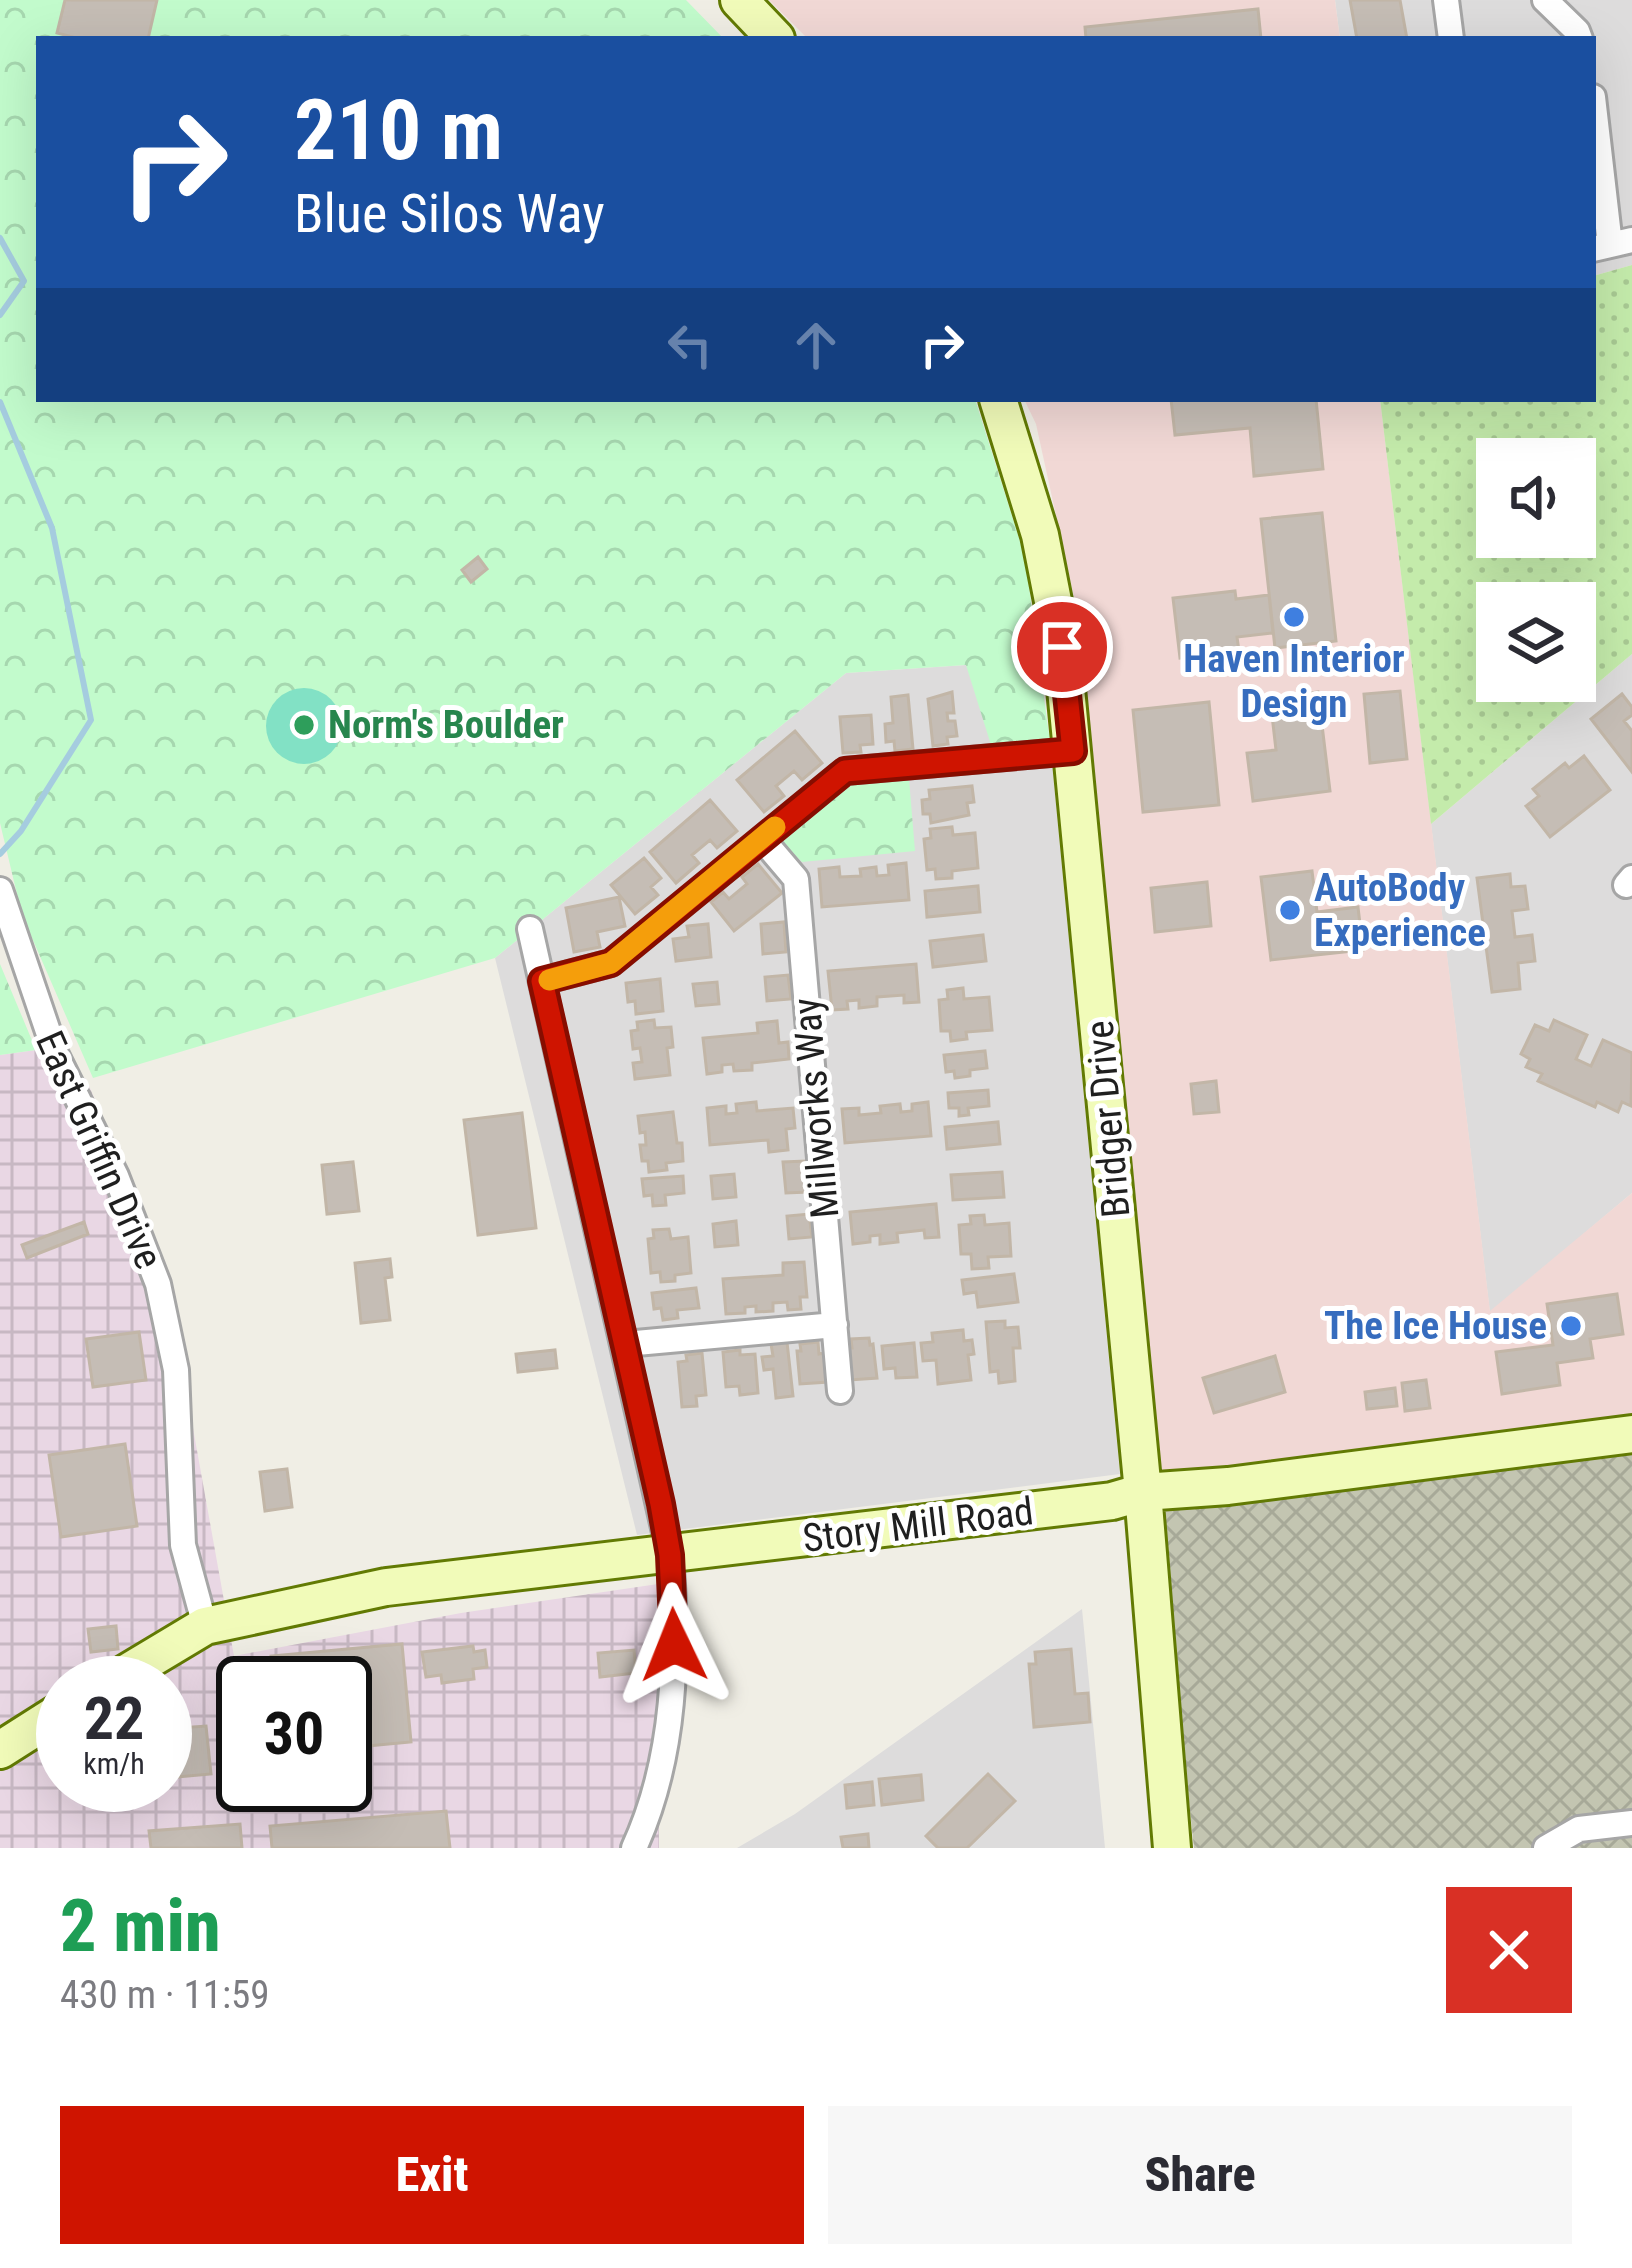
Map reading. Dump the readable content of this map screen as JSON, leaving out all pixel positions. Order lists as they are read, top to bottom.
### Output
{
  "streets": {
    "street": [
      "Millworks Way",
      "Bridger Drive",
      "East Griffin Drive",
      "Story Mill Road"
    ]
  },
  "crossings": [
    ["Bridger Drive", "Story Mill Road"],
    ["East Griffin Drive", "Story Mill Road"]
  ],
  "places": [
    "Haven Interior Design",
    "Norm's Boulder",
    "AutoBody Experience",
    "The Ice House"
  ],
  "page": {
    "turn": ["210 m", "Blue Silos Way"],
    "speed": "22 km/h",
    "limit": "30",
    "heading": ["2 min", "430 m · 11:59"],
    "buttons": ["Exit", "Share"]
  }
}
